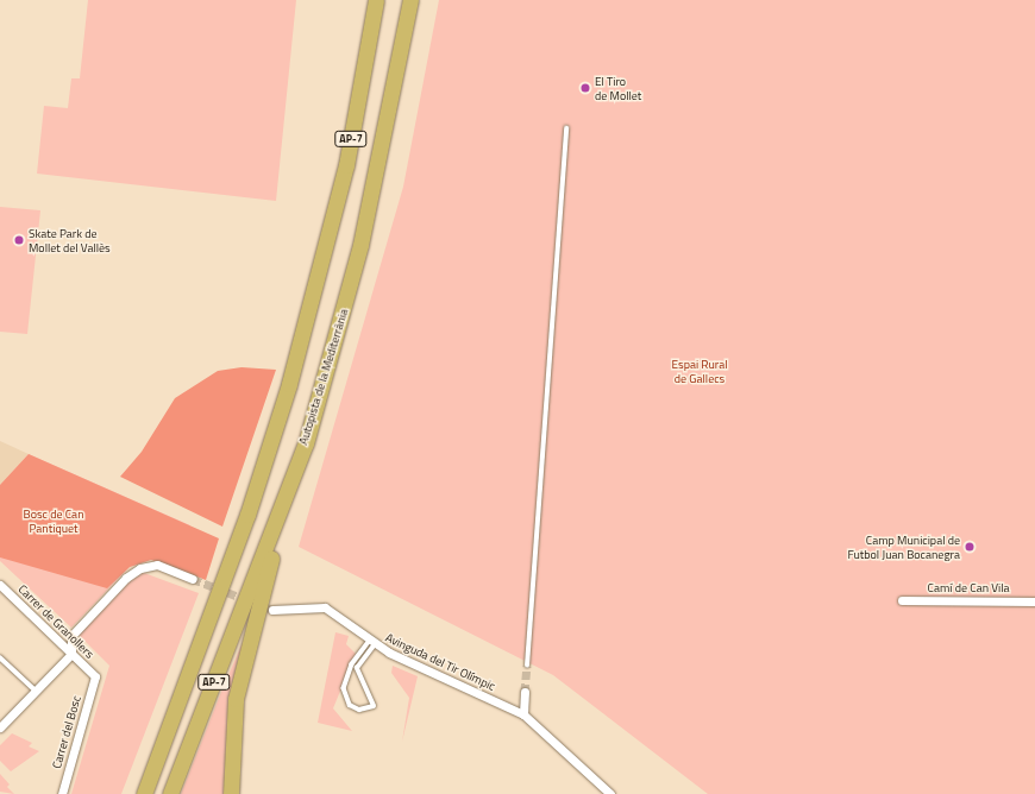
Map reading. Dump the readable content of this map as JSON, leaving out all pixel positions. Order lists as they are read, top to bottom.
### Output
{
  "streets": {
    "highway": ["AP-7", "Autopista de la Mediterrània"],
    "street": [
      "Camí de Can Vila",
      "Carrer de Granollers",
      "Avinguda del Tir Olímpic",
      "Carrer del Bosc"
    ]
  },
  "crossings": [
    ["Carrer de Granollers", "Carrer del Bosc"]
  ],
  "parks": ["Espai Rural de Gallecs", "Bosc de Can Pantiquet"],
  "places": ["El Tiro de Mollet", "Skate Park de Mollet del Vallès", "Camp Municipal de Futbol Juan Bocanegra"]
}
